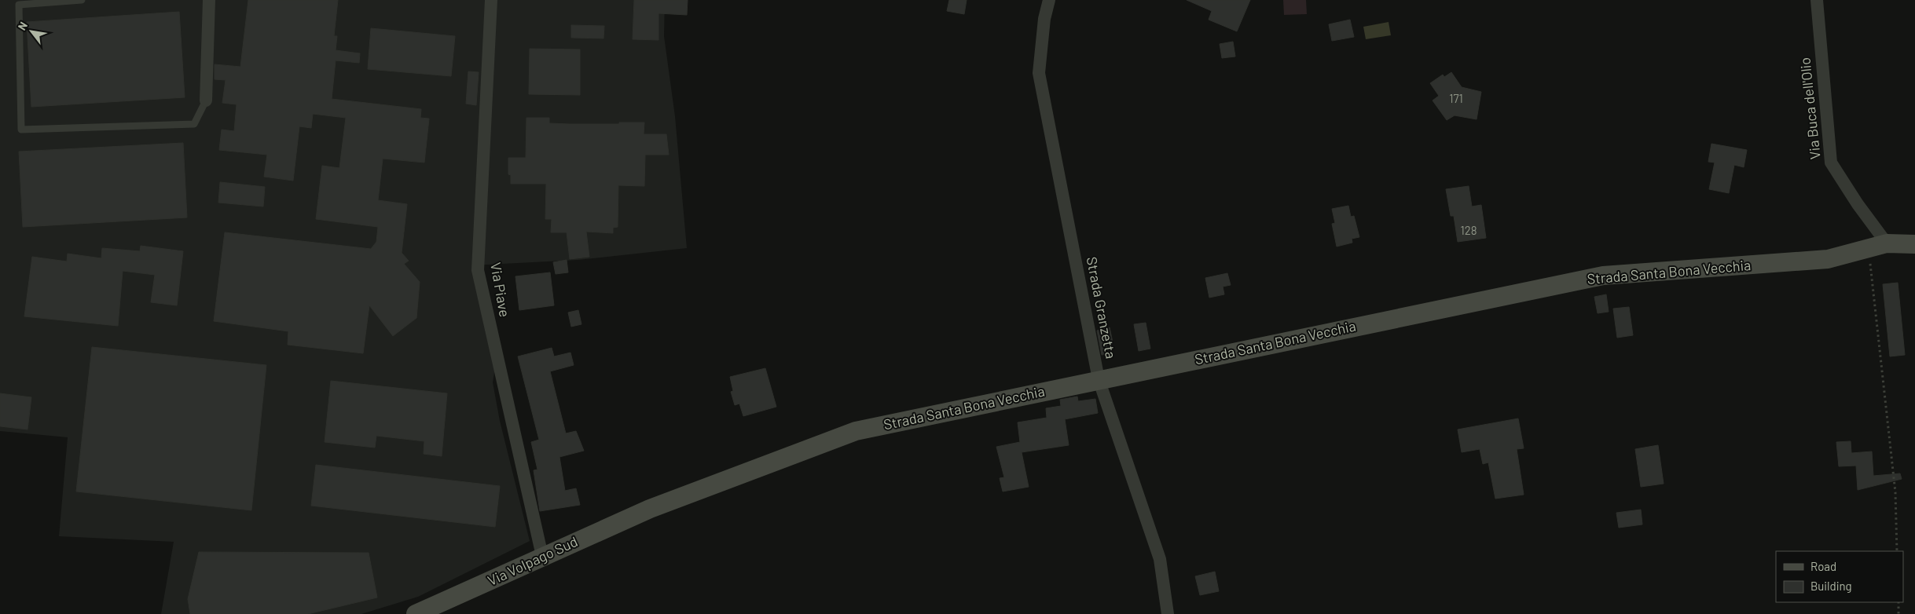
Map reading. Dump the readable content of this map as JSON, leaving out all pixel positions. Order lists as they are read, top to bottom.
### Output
{
  "streets": {
    "street": [
      "Via Buca dell'Olio",
      "Strada Santa Bona Vecchia",
      "Via Piave",
      "Strada Granzetta",
      "Via Volpago Sud"
    ]
  },
  "crossings": [
    ["Via Buca dell'Olio", "Strada Santa Bona Vecchia"],
    ["Strada Santa Bona Vecchia", "Strada Granzetta"],
    ["Strada Santa Bona Vecchia", "Via Volpago Sud"],
    ["Via Piave", "Via Volpago Sud"]
  ],
  "house_numbers": ["171", "128"],
  "legend": ["Road", "Building"],
  "north": "top left"
}
